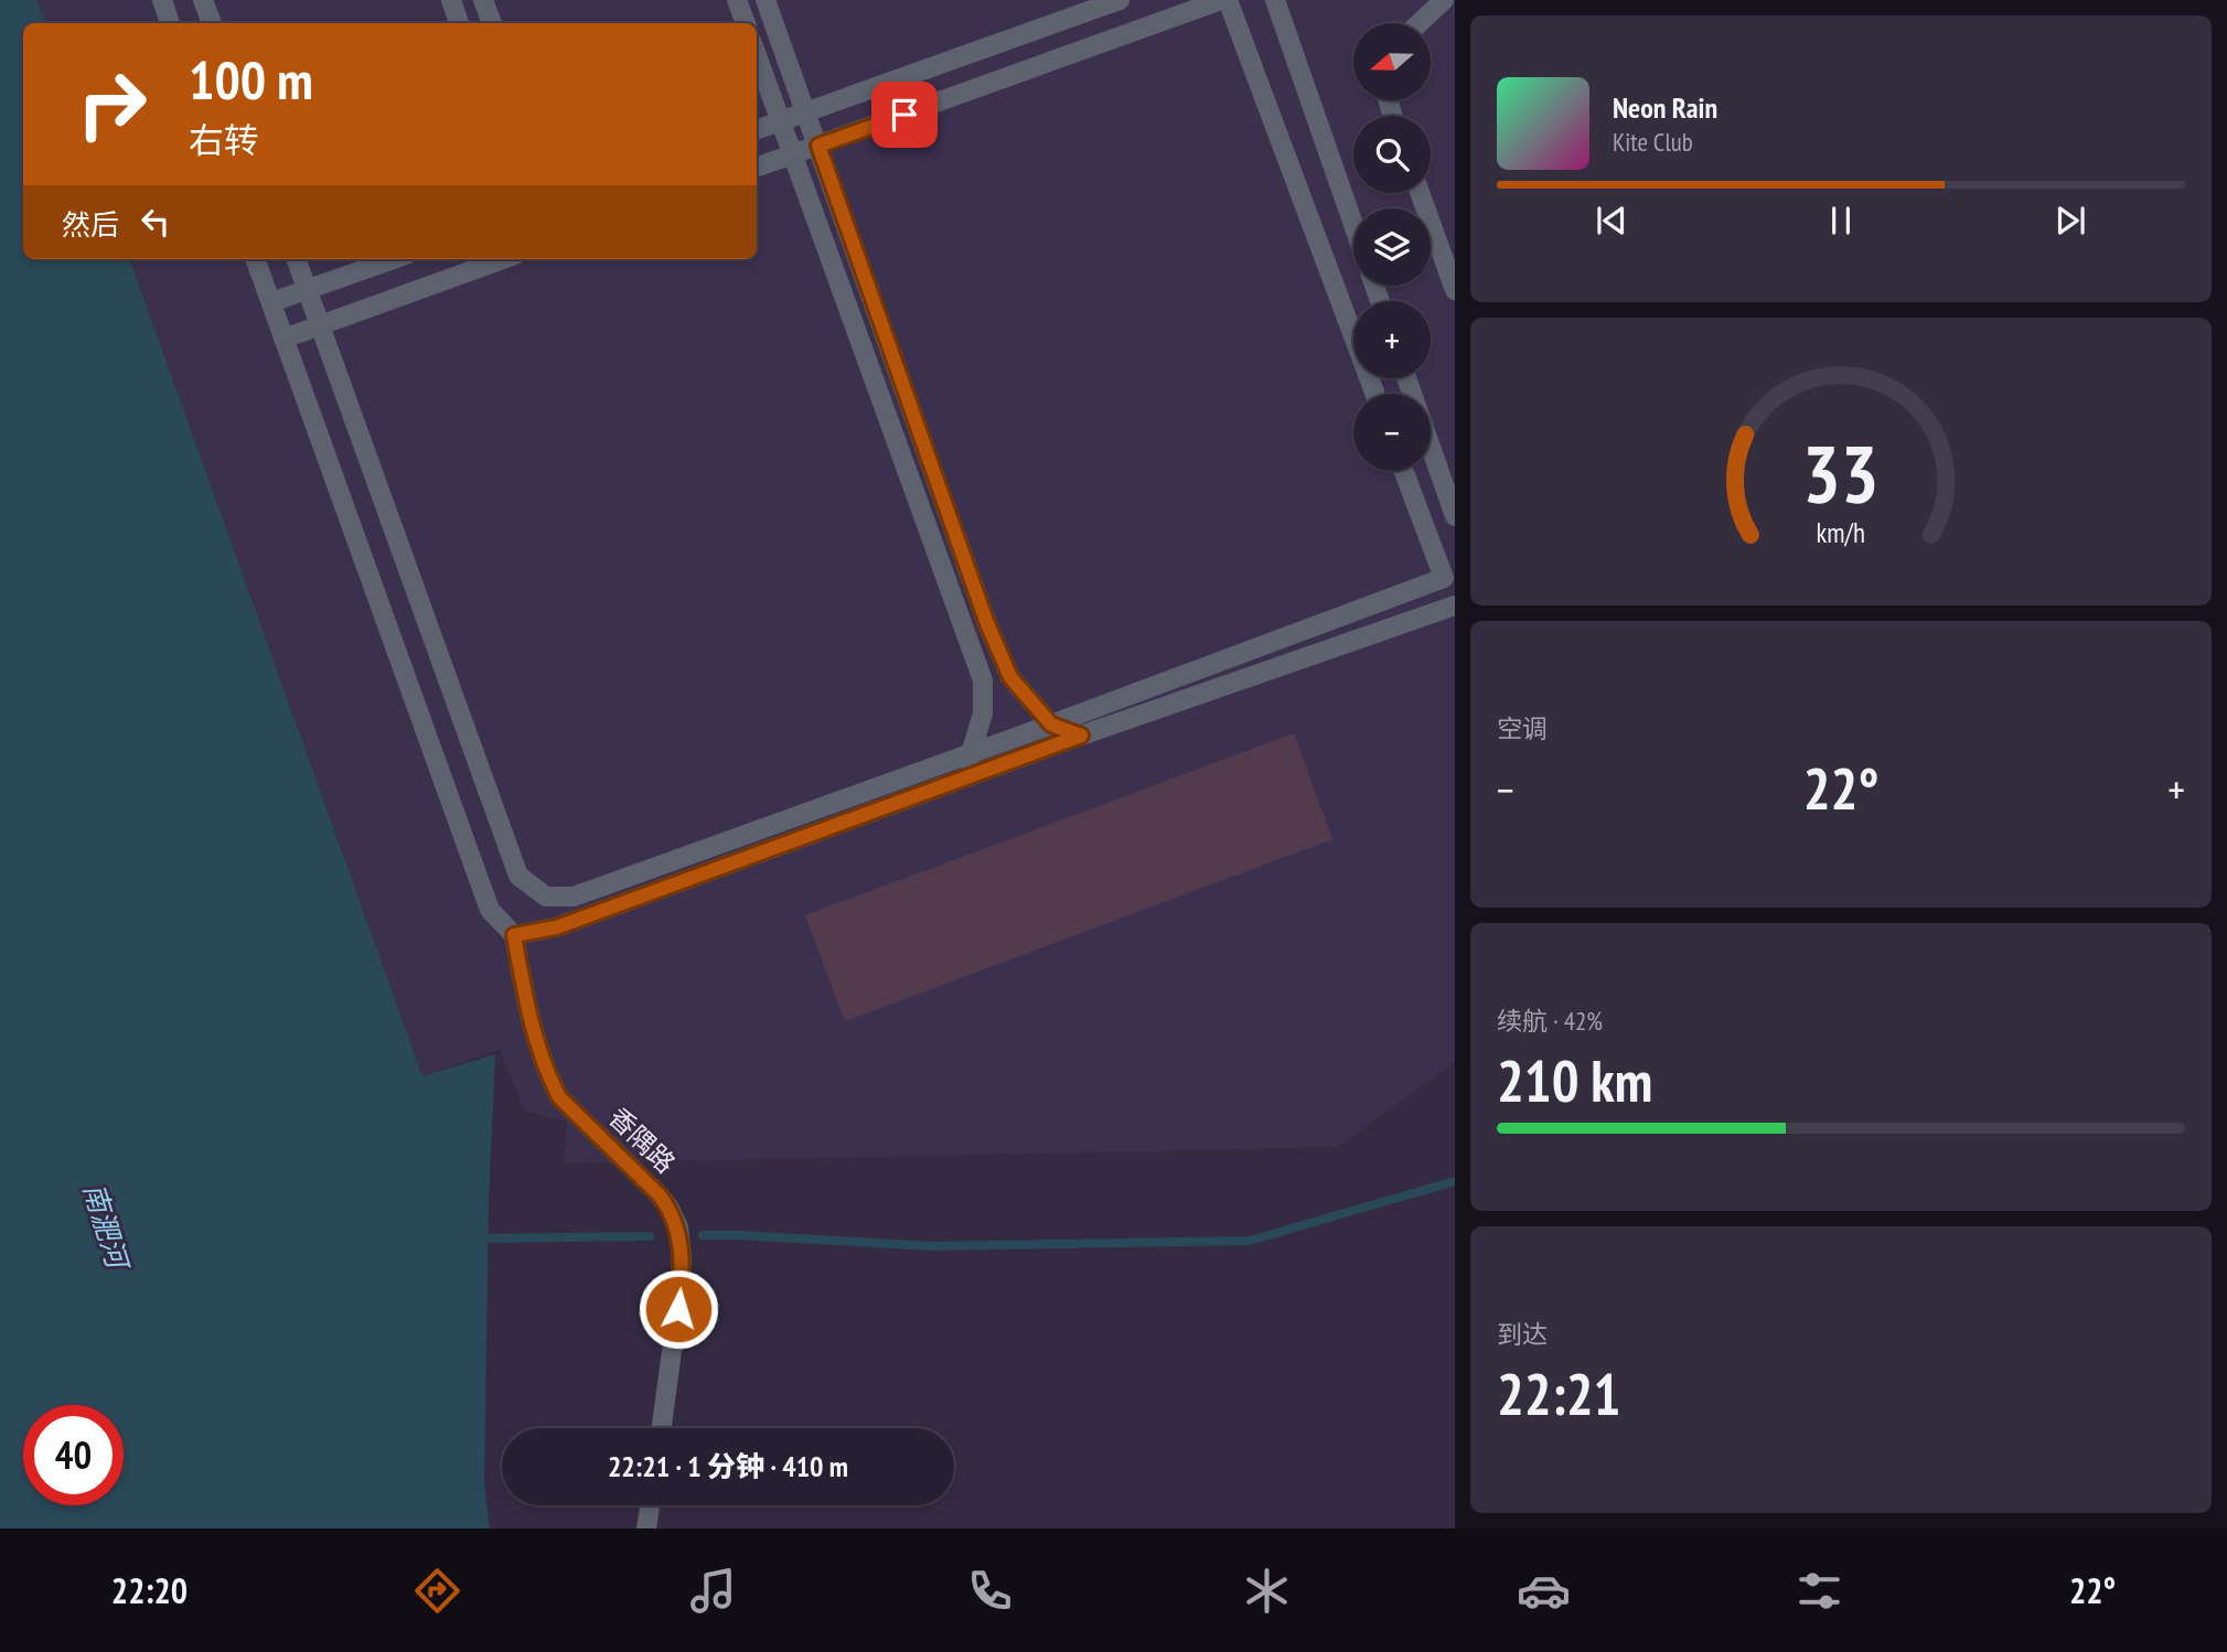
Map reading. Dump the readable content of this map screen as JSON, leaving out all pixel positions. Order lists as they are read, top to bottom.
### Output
{
  "streets": {
    "street": ["香隅路"]
  },
  "water": ["南淝河"],
  "north": "left",
  "page": {
    "map_buttons": ["+", "−"],
    "turn": ["100 m", "右转"],
    "song": ["Neon Rain", "Kite Club"],
    "then": "然后",
    "tile": [
      "空调",
      ["续航 · 42%", "210 km"],
      ["到达", "22:21"]
    ],
    "heat": ["−", "22°", "+"],
    "limit": "40",
    "trip": "22:21 · 1 分钟 · 410 m",
    "tabs": ["22:20", "22°"],
    "gauge": ["33", "km/h"]
  }
}
